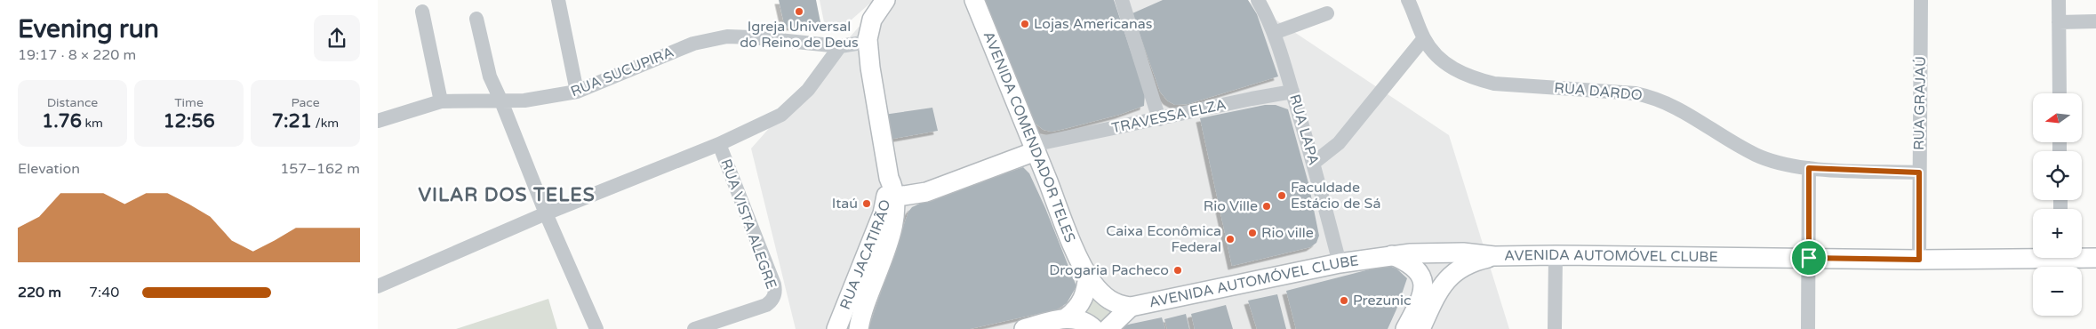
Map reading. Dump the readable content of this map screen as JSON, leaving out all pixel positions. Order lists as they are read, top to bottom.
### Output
{
  "streets": {
    "main road": ["AVENIDA COMENDADOR TELES", "RUA JACATIRÃO", "AVENIDA AUTOMÓVEL CLUBE"],
    "street": [
      "RUA SUCUPIRA",
      "RUA DARDO",
      "RUA GRAJAÚ",
      "TRAVESSA ELZA",
      "RUA LAPA",
      "RUA VISTA ALEGRE"
    ]
  },
  "crossings": [
    ["RUA SUCUPIRA", "RUA JACATIRÃO"],
    ["RUA DARDO", "RUA GRAJAÚ"],
    ["RUA GRAJAÚ", "AVENIDA AUTOMÓVEL CLUBE"],
    ["TRAVESSA ELZA", "RUA LAPA"],
    ["TRAVESSA ELZA", "AVENIDA COMENDADOR TELES"],
    ["RUA LAPA", "AVENIDA AUTOMÓVEL CLUBE"],
    ["AVENIDA COMENDADOR TELES", "AVENIDA AUTOMÓVEL CLUBE"]
  ],
  "districts": ["VILAR DOS TELES"],
  "places": [
    "Igreja Universal do Reino de Deus",
    "Lojas Americanas",
    "Faculdade Estácio de Sá",
    "Itaú",
    "Rio Ville",
    "Rio ville",
    "Caixa Econômica Federal",
    "Drogaria Pacheco",
    "Prezunic"
  ],
  "north": "left",
  "page": {
    "heading": ["Evening run", "19:17 · 8 × 220 m"],
    "stats": [
      ["Distance", "1.76 km"],
      ["Time", "12:56"],
      ["Pace", "7:21 /km"]
    ],
    "map_buttons": ["+", "−"],
    "chart": ["Elevation", "157–162 m"],
    "list": [
      {
        "name": "220 m",
        "note": "7:40"
      }
    ]
  }
}
